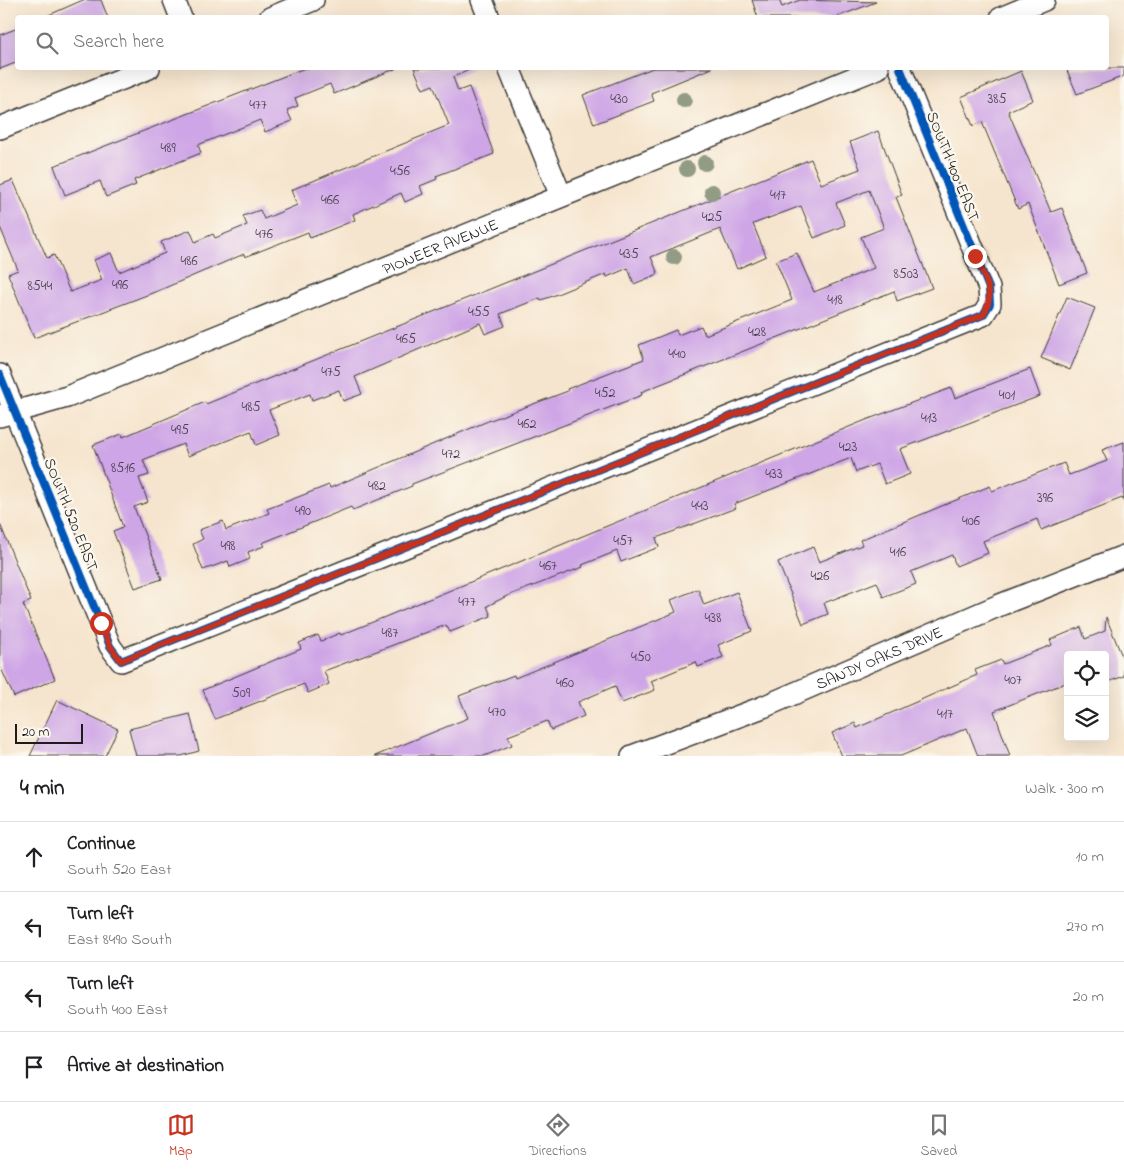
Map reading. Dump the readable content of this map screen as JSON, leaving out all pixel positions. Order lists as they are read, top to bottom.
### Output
{
  "streets": {
    "street": [
      "SOUTH 400 EAST",
      "PIONEER AVENUE",
      "SOUTH 520 EAST",
      "SANDY OAKS DRIVE"
    ]
  },
  "crossings": [
    ["SOUTH 400 EAST", "SOUTH 520 EAST"],
    ["PIONEER AVENUE", "SOUTH 520 EAST"]
  ],
  "house_numbers": [
    "430",
    "385",
    "477",
    "489",
    "456",
    "417",
    "466",
    "425",
    "476",
    "435",
    "486",
    "8503",
    "496",
    "8544",
    "418",
    "455",
    "428",
    "465",
    "440",
    "475",
    "452",
    "401",
    "485",
    "413",
    "462",
    "495",
    "423",
    "472",
    "8516",
    "433",
    "482",
    "396",
    "443",
    "490",
    "406",
    "457",
    "498",
    "416",
    "467",
    "426",
    "477",
    "438",
    "487",
    "450",
    "407",
    "460",
    "509",
    "470",
    "417"
  ],
  "scale_bar": "20 m",
  "page": {
    "search": "Search here",
    "scale": "20 m",
    "heading": ["4 min", "Walk · 300 m"],
    "list": [
      ["Continue", "South 520 East", "10 m"],
      ["Turn left", "East 8490 South", "270 m"],
      ["Turn left", "South 400 East", "20 m"],
      "Arrive at destination"
    ],
    "nav": ["Map", "Directions", "Saved"]
  }
}
